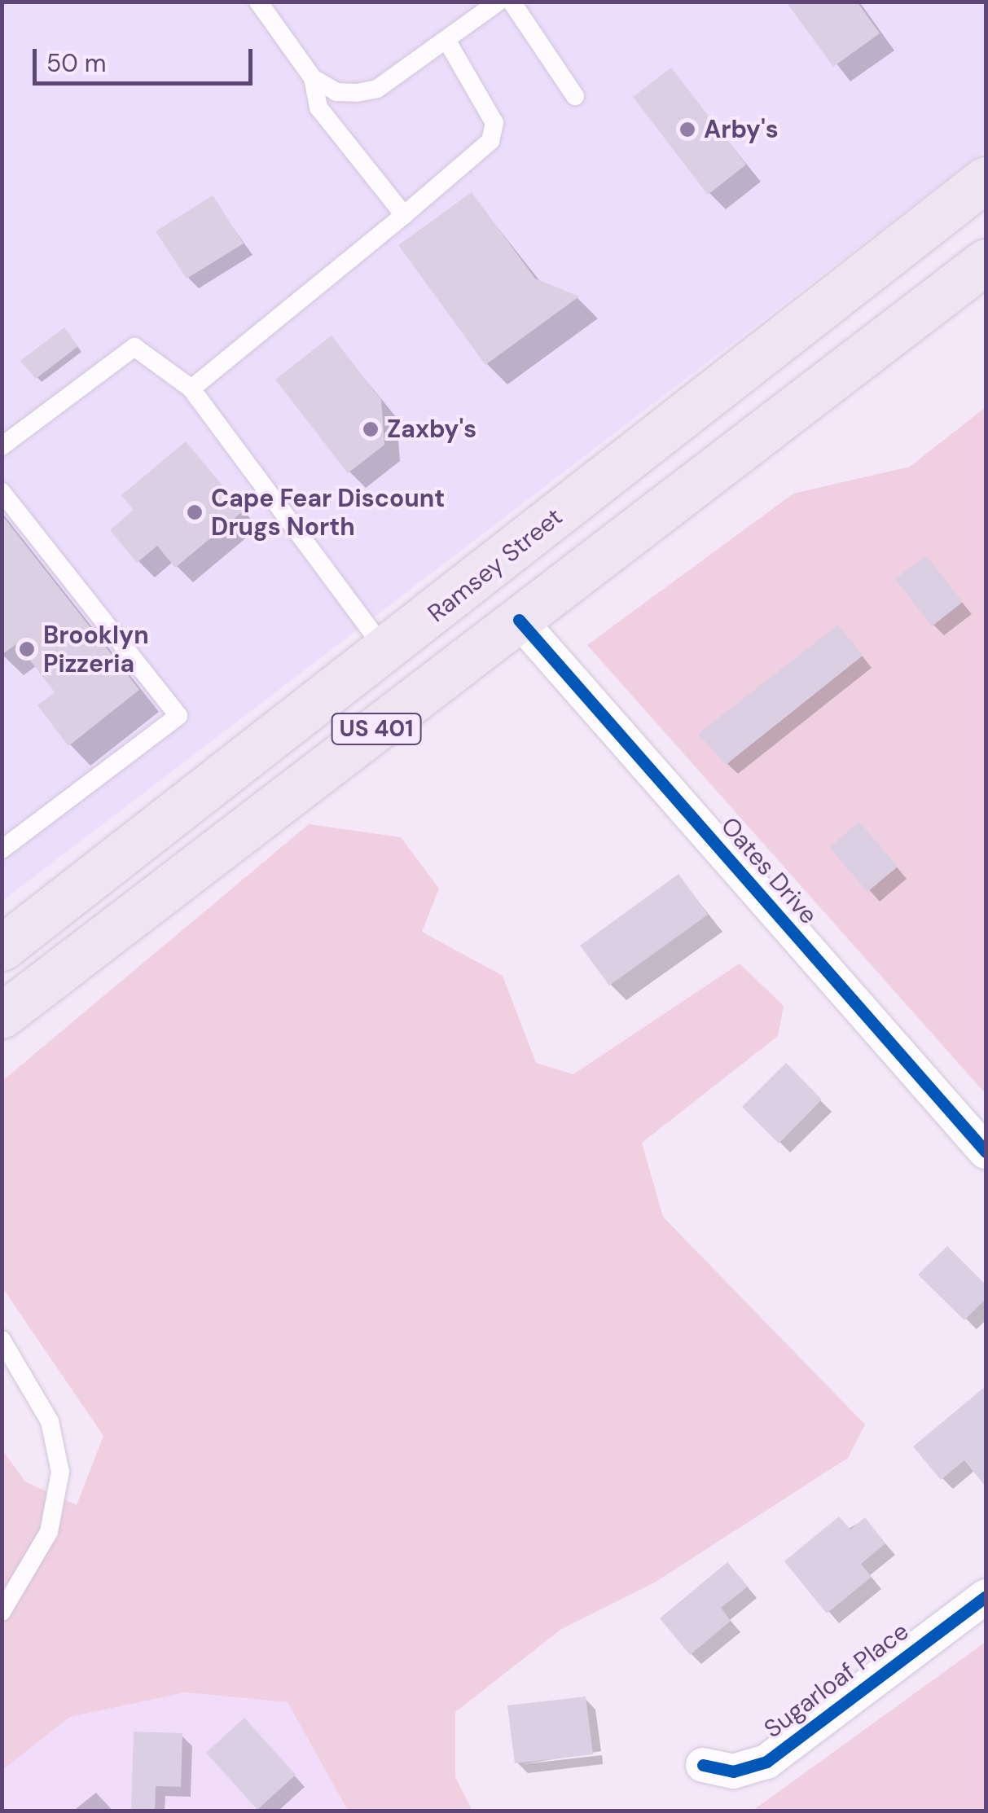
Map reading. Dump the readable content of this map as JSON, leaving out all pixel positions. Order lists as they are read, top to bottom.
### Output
{
  "streets": {
    "main road": ["Ramsey Street", "US 401"],
    "street": ["Oates Drive", "Sugarloaf Place"]
  },
  "crossings": [
    ["US 401", "Oates Drive"]
  ],
  "places": [
    "Arby's",
    "Zaxby's",
    "Cape Fear Discount Drugs North",
    "Brooklyn Pizzeria"
  ],
  "scale_bar": "50 m"
}
